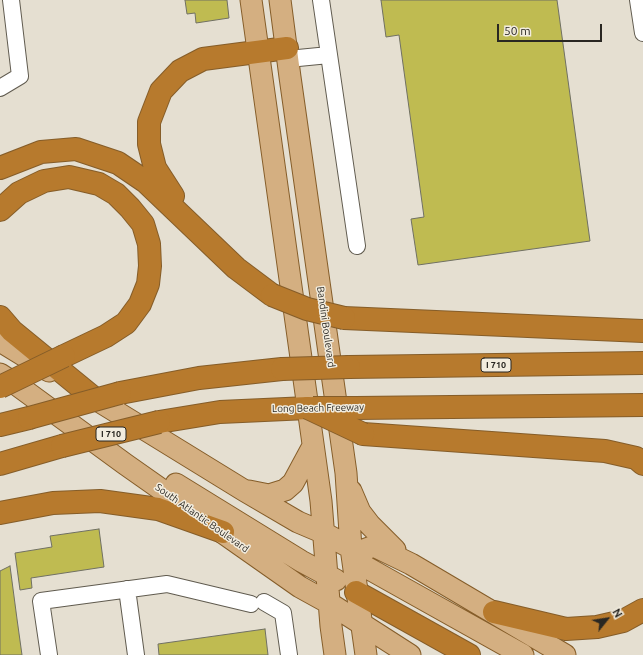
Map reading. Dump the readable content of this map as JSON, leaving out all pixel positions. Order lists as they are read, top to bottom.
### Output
{
  "streets": {
    "highway": ["I 710", "Long Beach Freeway"],
    "main road": ["Bandini Boulevard", "South Atlantic Boulevard"]
  },
  "crossings": [
    ["Bandini Boulevard", "South Atlantic Boulevard"]
  ],
  "scale_bar": "50 m",
  "north": "top right"
}
